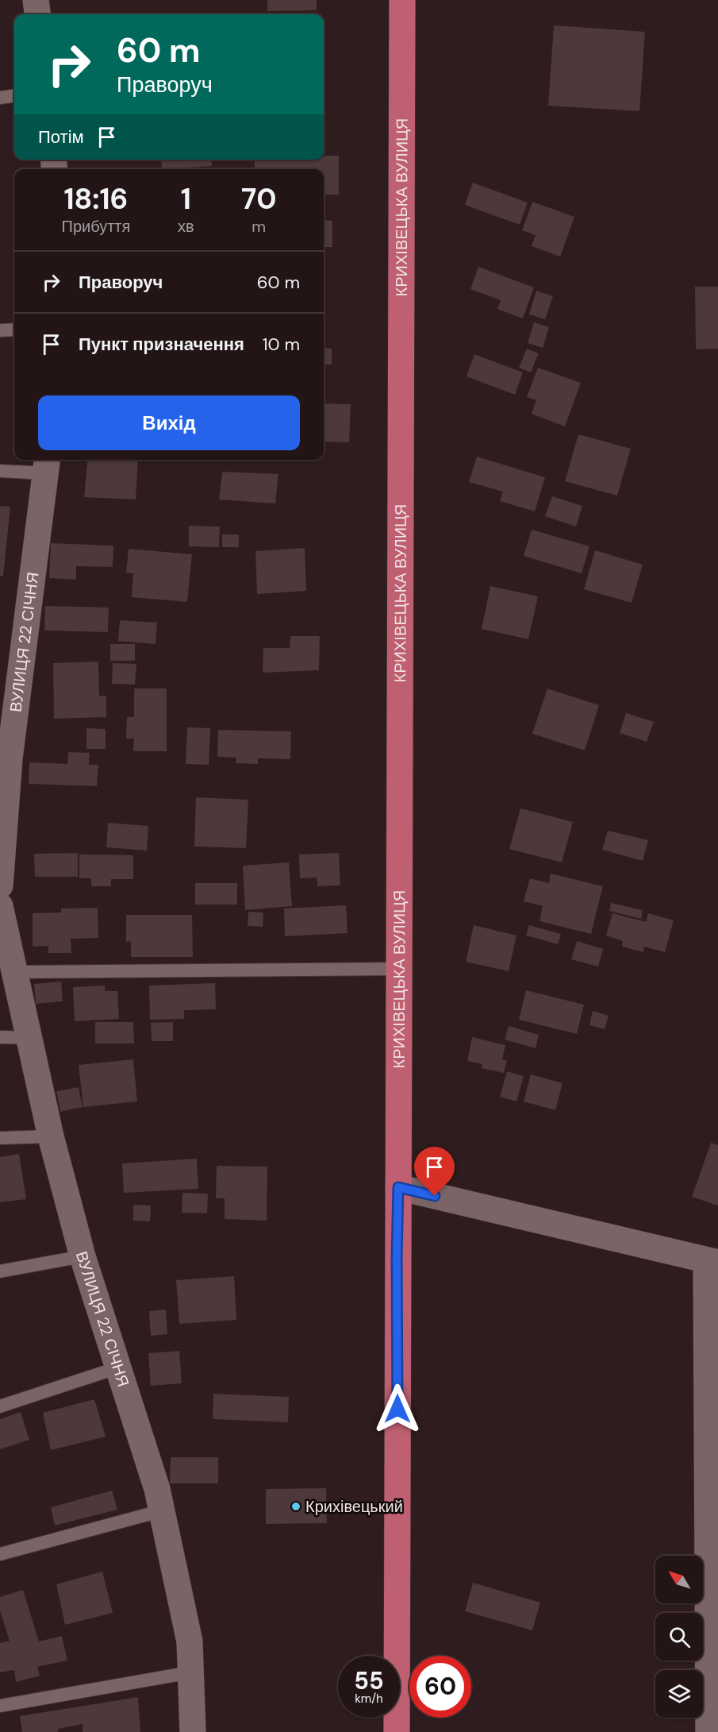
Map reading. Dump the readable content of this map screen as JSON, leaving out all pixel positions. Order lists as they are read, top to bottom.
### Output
{
  "streets": {
    "main road": ["КРИХІВЕЦЬКА ВУЛИЦЯ"],
    "street": ["ВУЛИЦЯ 22 СІЧНЯ"]
  },
  "places": ["Крихівецький"],
  "north": "top left",
  "page": {
    "turn": ["60 m", "Праворуч"],
    "then": "Потім",
    "eta": [
      "18:16",
      "Прибуття",
      "1",
      "хв",
      "70",
      "m"
    ],
    "list": [
      {
        "name": "Праворуч",
        "value": "60 m"
      },
      {
        "name": "Пункт призначення",
        "value": "10 m"
      }
    ],
    "buttons": "Вихід",
    "speed": "55 km/h",
    "limit": "60"
  }
}
